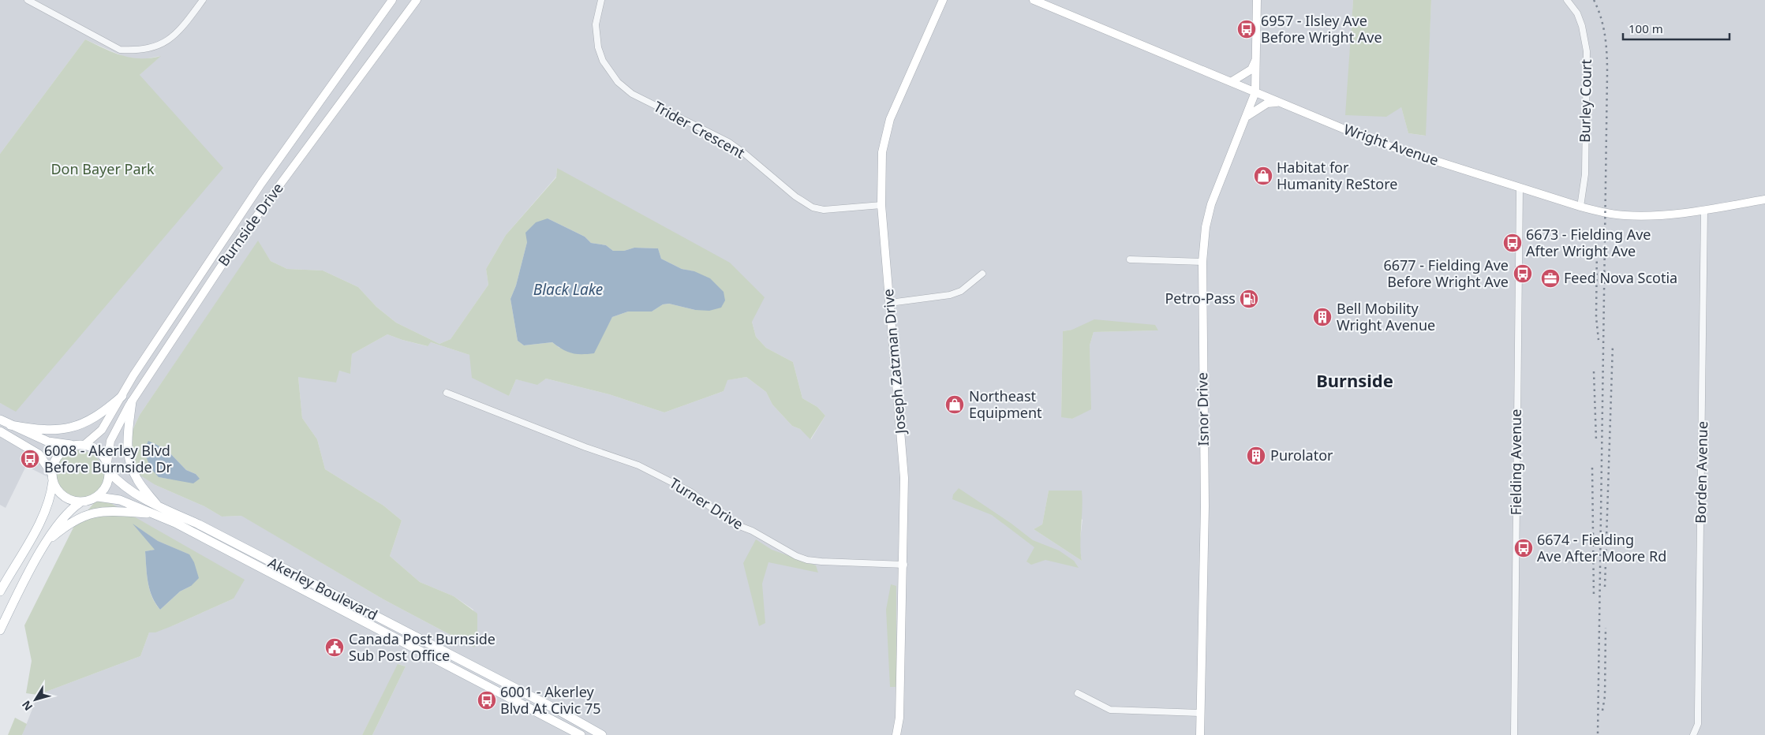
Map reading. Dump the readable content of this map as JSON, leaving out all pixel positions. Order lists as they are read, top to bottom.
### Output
{
  "streets": {
    "main road": [
      "Wright Avenue",
      "Burnside Drive",
      "Joseph Zatzman Drive",
      "Isnor Drive",
      "Akerley Boulevard"
    ],
    "street": [
      "Burley Court",
      "Trider Crescent",
      "Fielding Avenue",
      "Borden Avenue",
      "Turner Drive"
    ]
  },
  "crossings": [
    ["Burley Court", "Wright Avenue"],
    ["Trider Crescent", "Joseph Zatzman Drive"],
    ["Wright Avenue", "Isnor Drive"],
    ["Wright Avenue", "Fielding Avenue"],
    ["Wright Avenue", "Borden Avenue"],
    ["Burnside Drive", "Akerley Boulevard"],
    ["Joseph Zatzman Drive", "Turner Drive"]
  ],
  "districts": ["Burnside"],
  "water": ["Black Lake"],
  "parks": ["Don Bayer Park"],
  "places": {
    "bus stop": [
      "6957 - Ilsley Ave Before Wright Ave",
      "6673 - Fielding Ave After Wright Ave",
      "6677 - Fielding Ave Before Wright Ave",
      "6008 - Akerley Blvd Before Burnside Dr",
      "6674 - Fielding Ave After Moore Rd",
      "6001 - Akerley Blvd At Civic 75"
    ],
    "shop": ["Habitat for Humanity ReStore", "Northeast Equipment"],
    "office": ["Feed Nova Scotia"],
    "fuel station": ["Petro-Pass"],
    "building": ["Bell Mobility Wright Avenue", "Purolator"],
    "public building": ["Canada Post Burnside Sub Post Office"]
  },
  "scale_bar": "100 m",
  "north": "bottom left"
}
